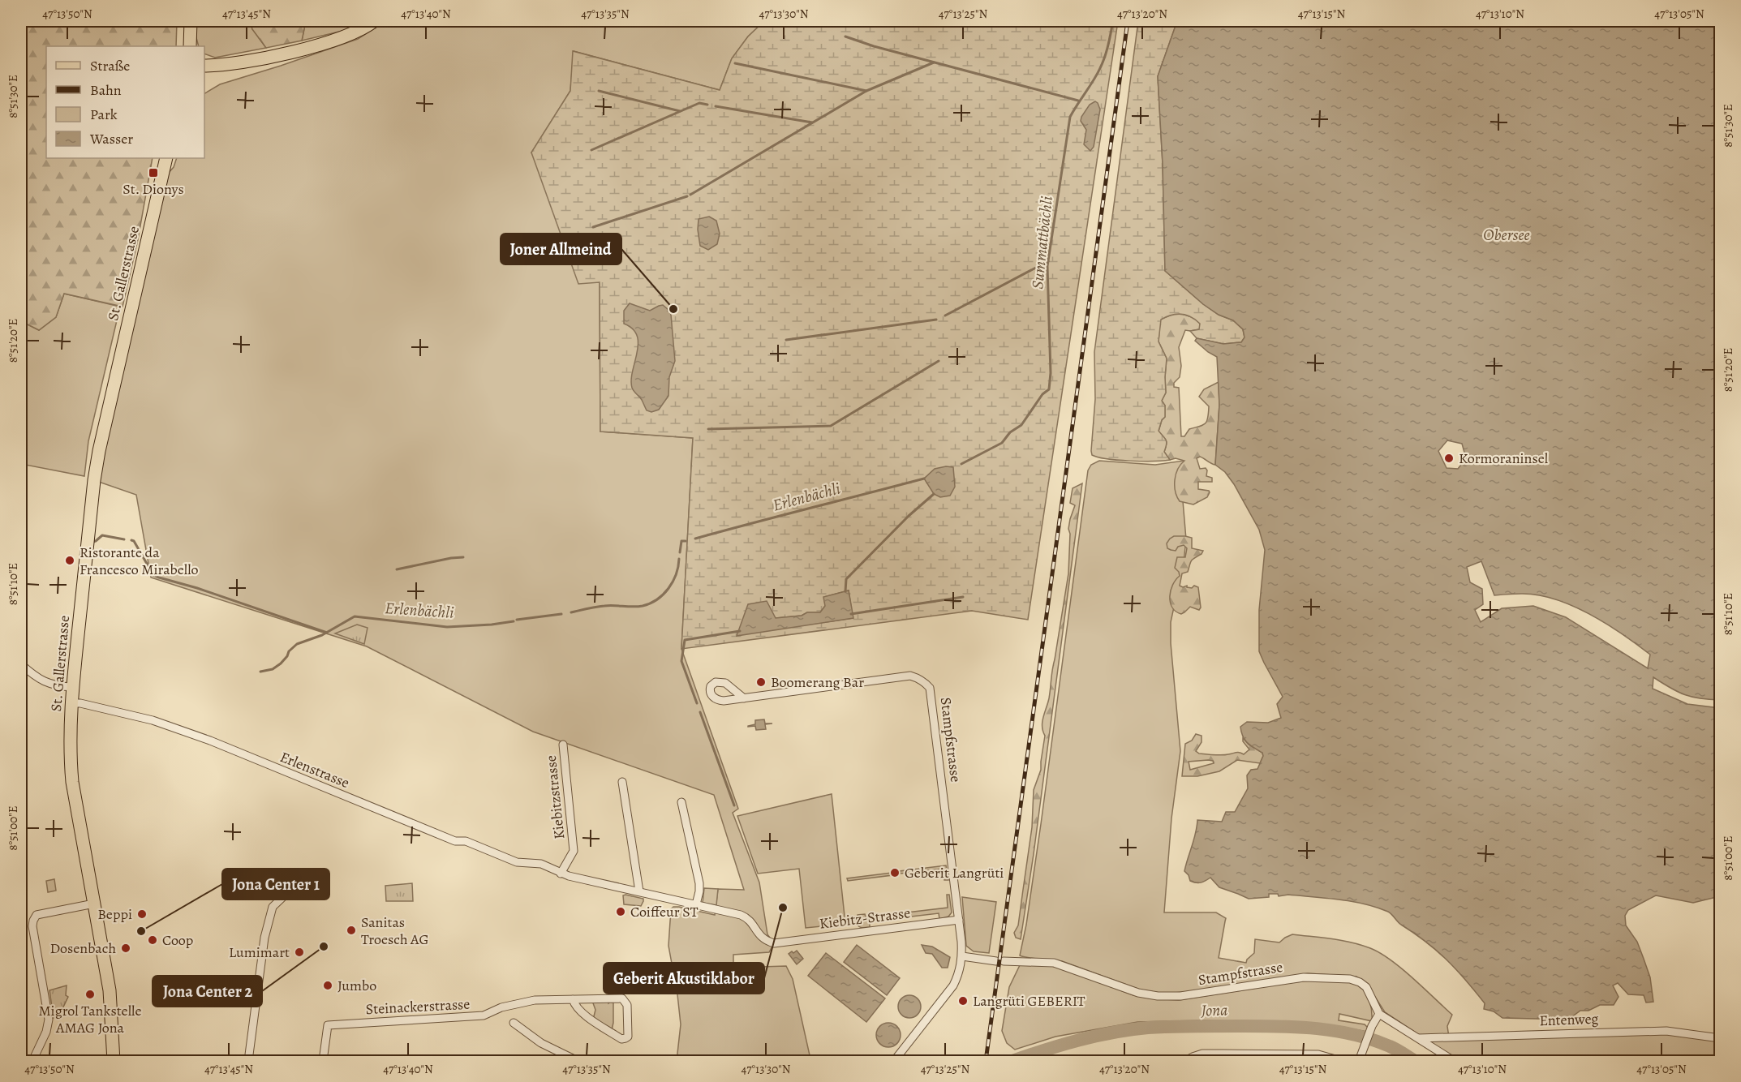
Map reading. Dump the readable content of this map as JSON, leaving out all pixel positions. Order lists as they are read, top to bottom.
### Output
{
  "streets": {
    "main road": ["St. Gallerstrasse"],
    "street": [
      "Stampfstrasse",
      "Erlenstrasse",
      "Kiebitzstrasse",
      "Kiebitz-Strasse",
      "Steinackerstrasse",
      "Entenweg"
    ]
  },
  "crossings": [
    ["St. Gallerstrasse", "Erlenstrasse"],
    ["Stampfstrasse", "Kiebitz-Strasse"],
    ["Erlenstrasse", "Kiebitzstrasse"]
  ],
  "water": [
    "Obersee",
    "Summattbächli",
    "Erlenbächli",
    "Jona"
  ],
  "places": {
    "transit": ["St. Dionys"],
    "other": [
      "Joner Allmeind",
      "Kormoraninsel",
      "Ristorante da Francesco Mirabello",
      "Boomerang Bar",
      "Geberit Langrüti",
      "Geberit Akustiklabor",
      "Coiffeur ST",
      "Beppi",
      "Sanitas Troesch AG",
      "Jona Center 1",
      "Coop",
      "Jona Center 2",
      "Dosenbach",
      "Lumimart",
      "Jumbo",
      "Migrol Tankstelle AMAG Jona",
      "Langrüti GEBERIT"
    ]
  },
  "legend": [
    "Straße",
    "Bahn",
    "Park",
    "Wasser"
  ],
  "coordinates": [
    "47°13'50\"N",
    "47°13'45\"N",
    "47°13'40\"N",
    "47°13'35\"N",
    "47°13'30\"N",
    "47°13'25\"N",
    "47°13'20\"N",
    "47°13'15\"N",
    "47°13'10\"N",
    "47°13'05\"N",
    "8°51'30\"E",
    "8°51'20\"E",
    "8°51'10\"E",
    "8°51'00\"E"
  ]
}
